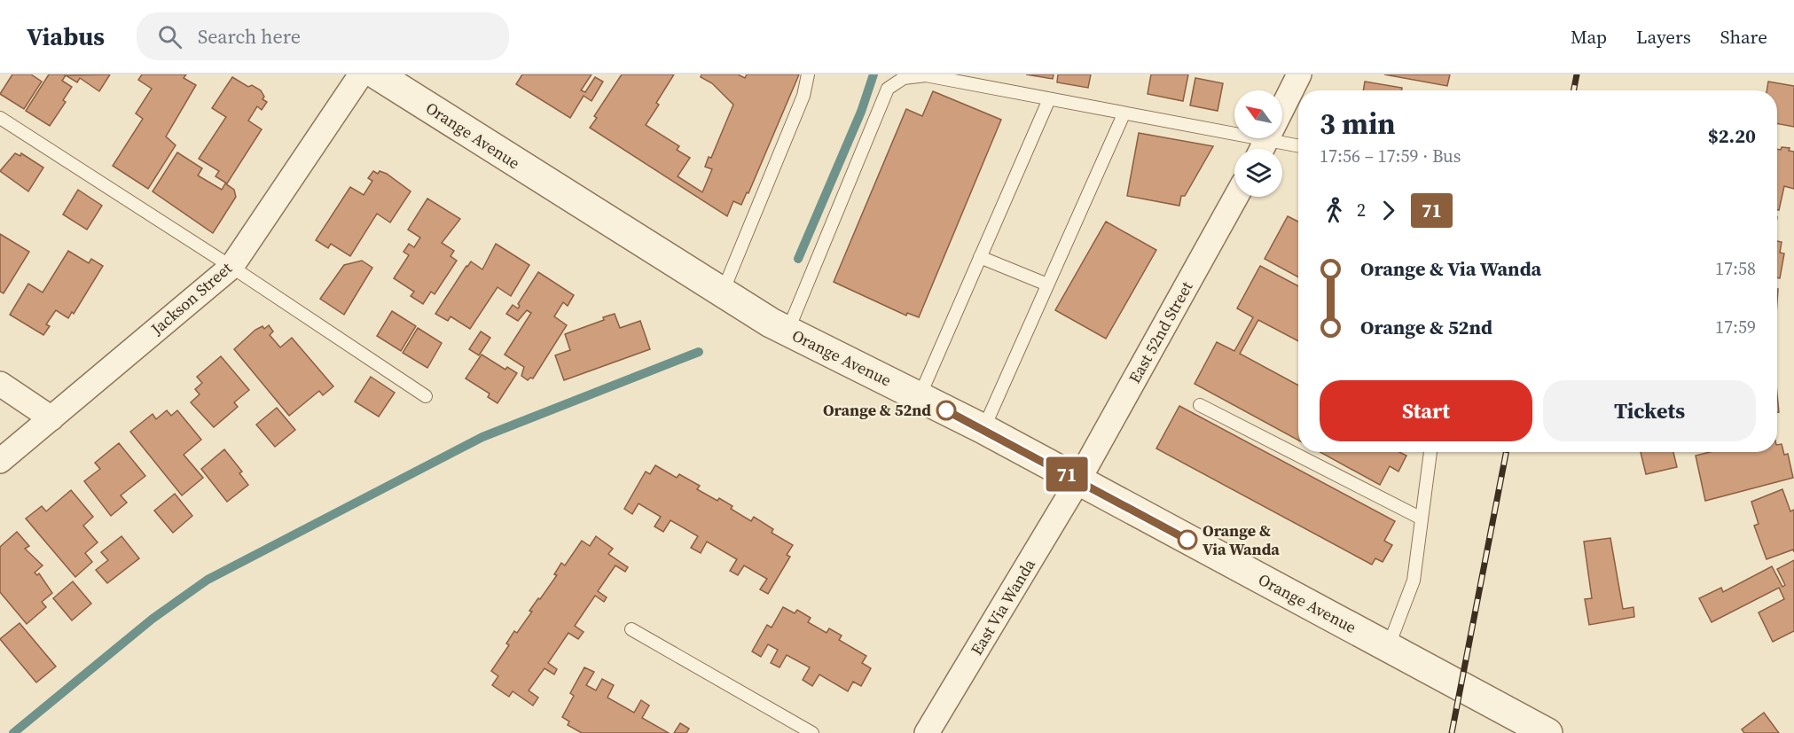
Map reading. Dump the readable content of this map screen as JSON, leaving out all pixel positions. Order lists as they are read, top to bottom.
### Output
{
  "streets": {
    "street": [
      "Orange Avenue",
      "Jackson Street",
      "East 52nd Street",
      "East Via Wanda"
    ]
  },
  "crossings": [
    ["Orange Avenue", "East 52nd Street"],
    ["Orange Avenue", "East Via Wanda"],
    ["East 52nd Street", "East Via Wanda"]
  ],
  "places": ["Orange & 52nd", "Orange & Via Wanda"],
  "lines": ["bus line 71"],
  "north": "top left",
  "page": {
    "header": "Viabus",
    "search": "Search here",
    "nav": ["Map", "Layers", "Share"],
    "on_map": "71",
    "heading": ["3 min", "17:56 – 17:59 · Bus", "$2.20"],
    "legs": ["2", "71"],
    "list": [
      {
        "name": "Orange & Via Wanda",
        "value": "17:58"
      },
      {
        "name": "Orange & 52nd",
        "value": "17:59"
      }
    ],
    "buttons": ["Start", "Tickets"]
  }
}
